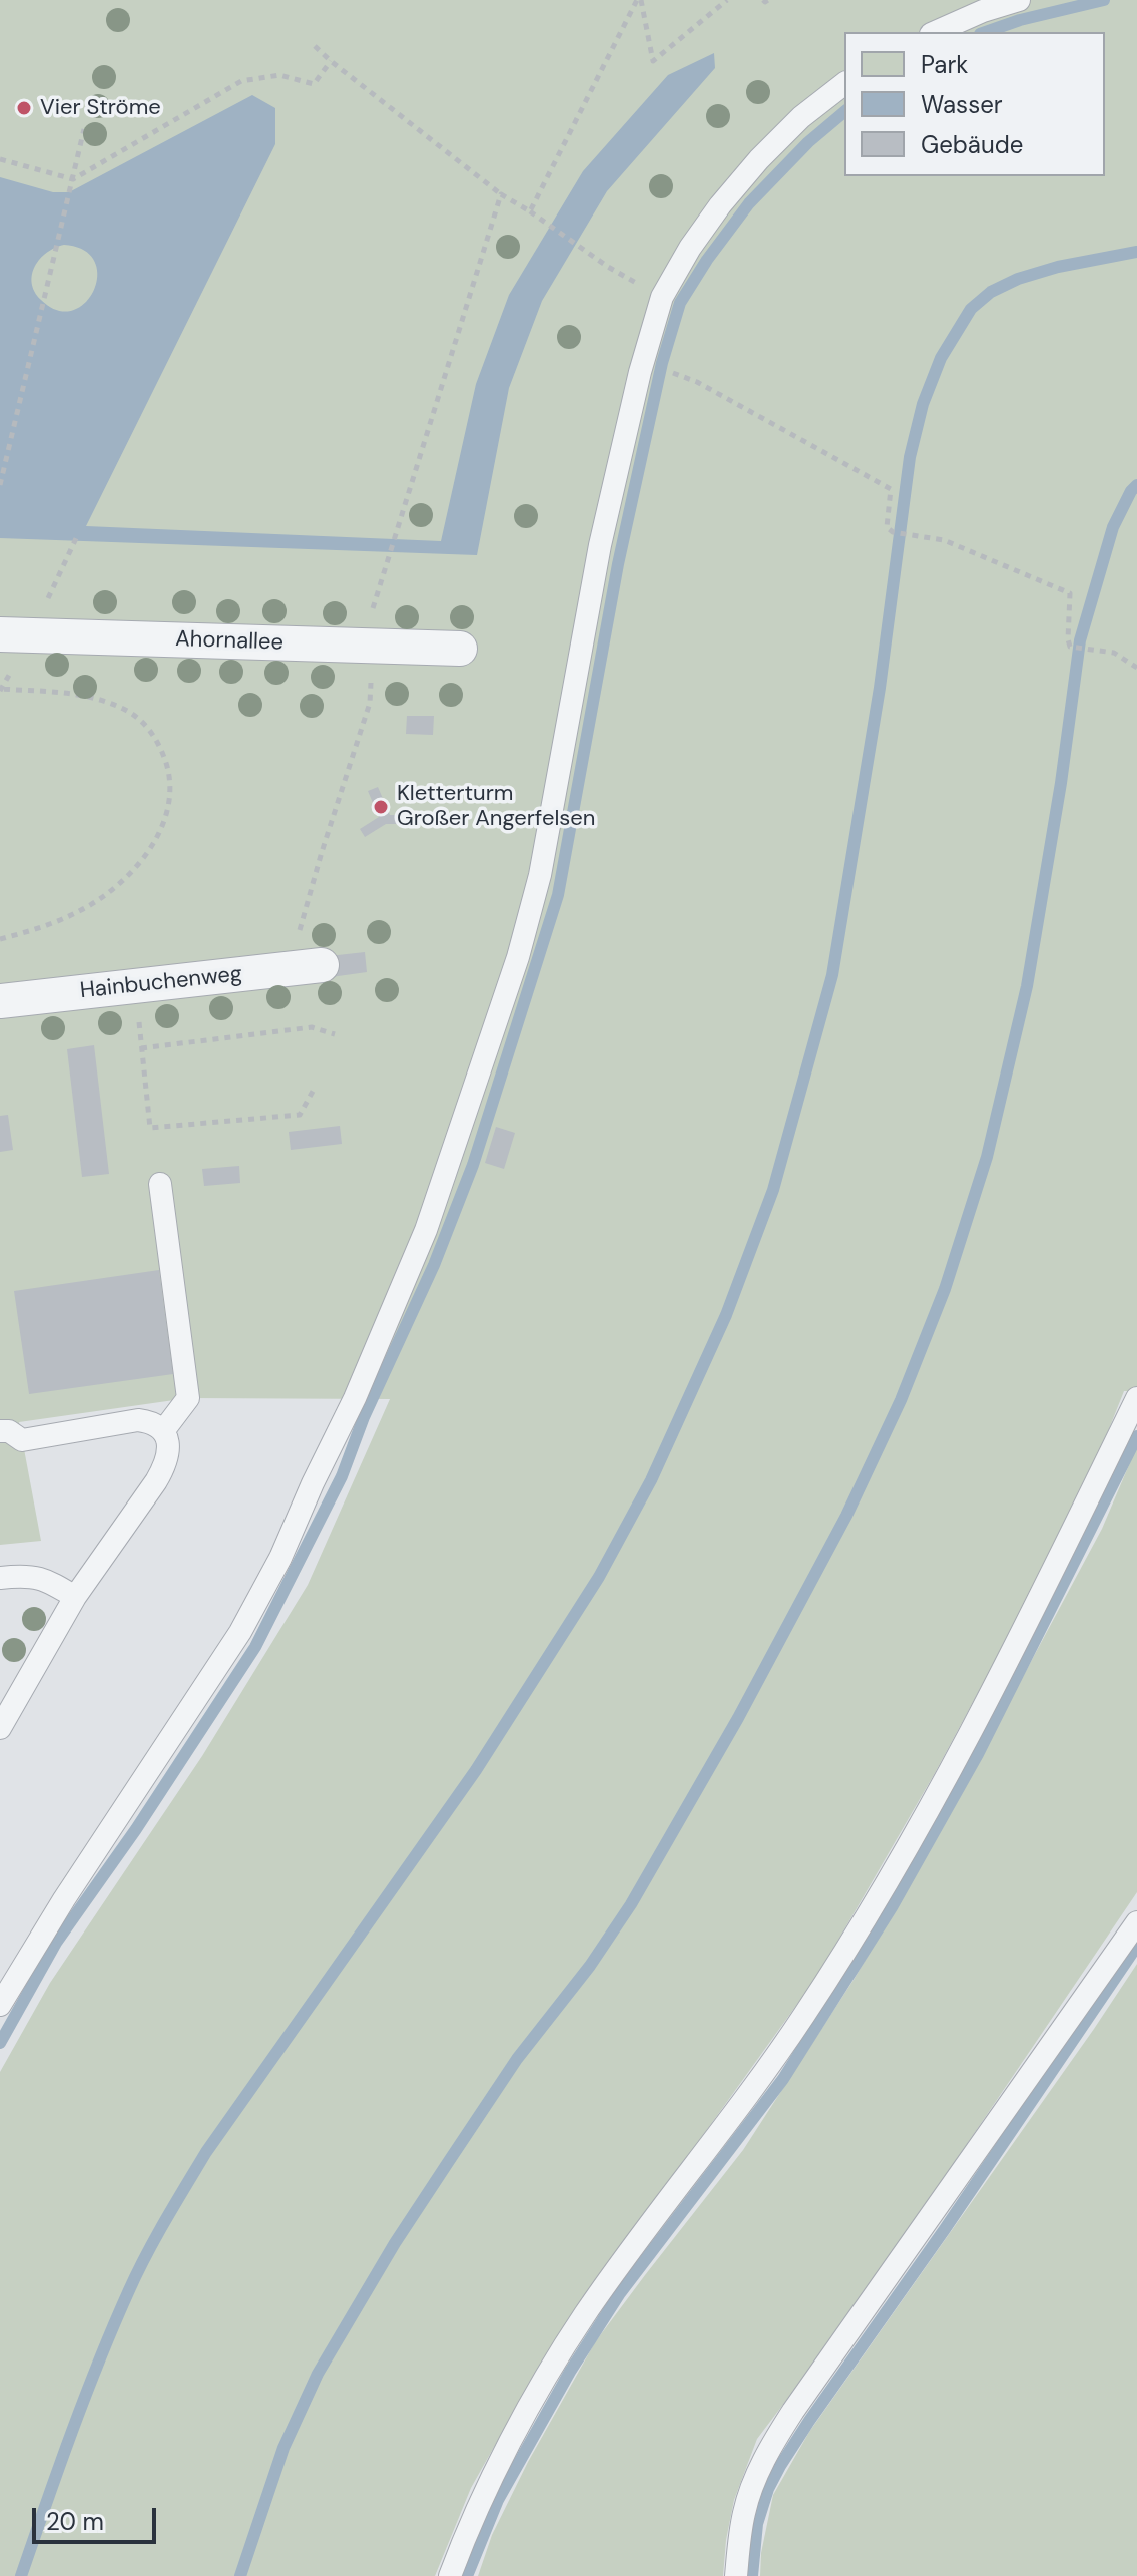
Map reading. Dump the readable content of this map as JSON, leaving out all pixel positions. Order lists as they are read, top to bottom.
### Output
{
  "streets": {
    "street": ["Ahornallee", "Hainbuchenweg"]
  },
  "places": ["Vier Ströme", "Kletterturm Großer Angerfelsen"],
  "legend": ["Park", "Wasser", "Gebäude"],
  "scale_bar": "20 m"
}
